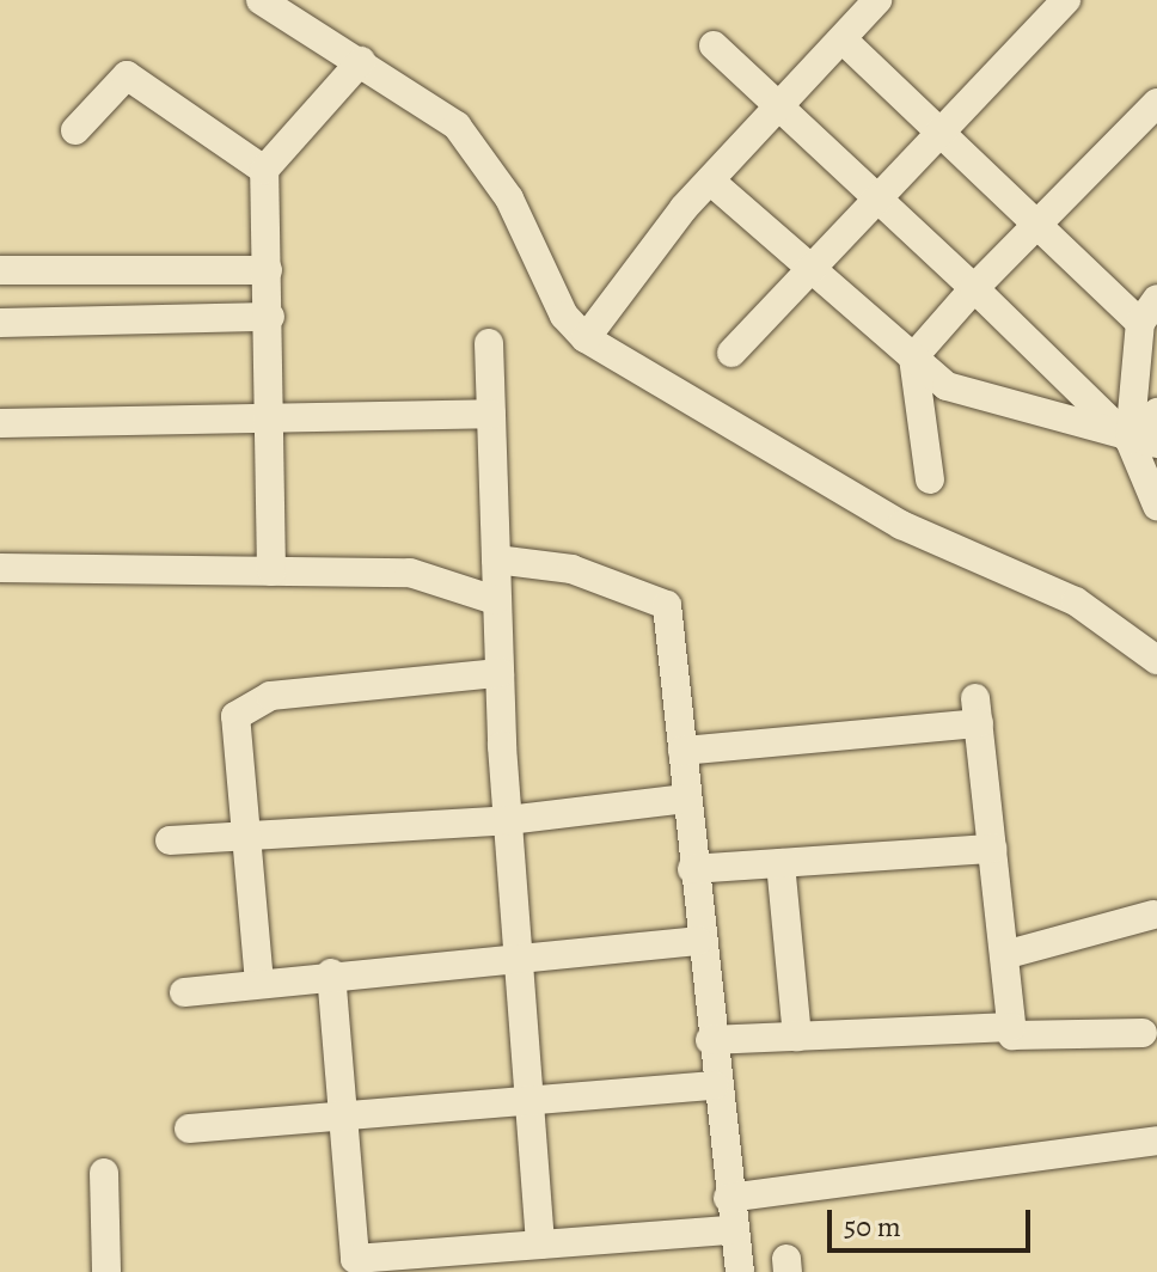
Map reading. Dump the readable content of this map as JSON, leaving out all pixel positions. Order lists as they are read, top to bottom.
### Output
{
  "scale_bar": "50 m"
}
